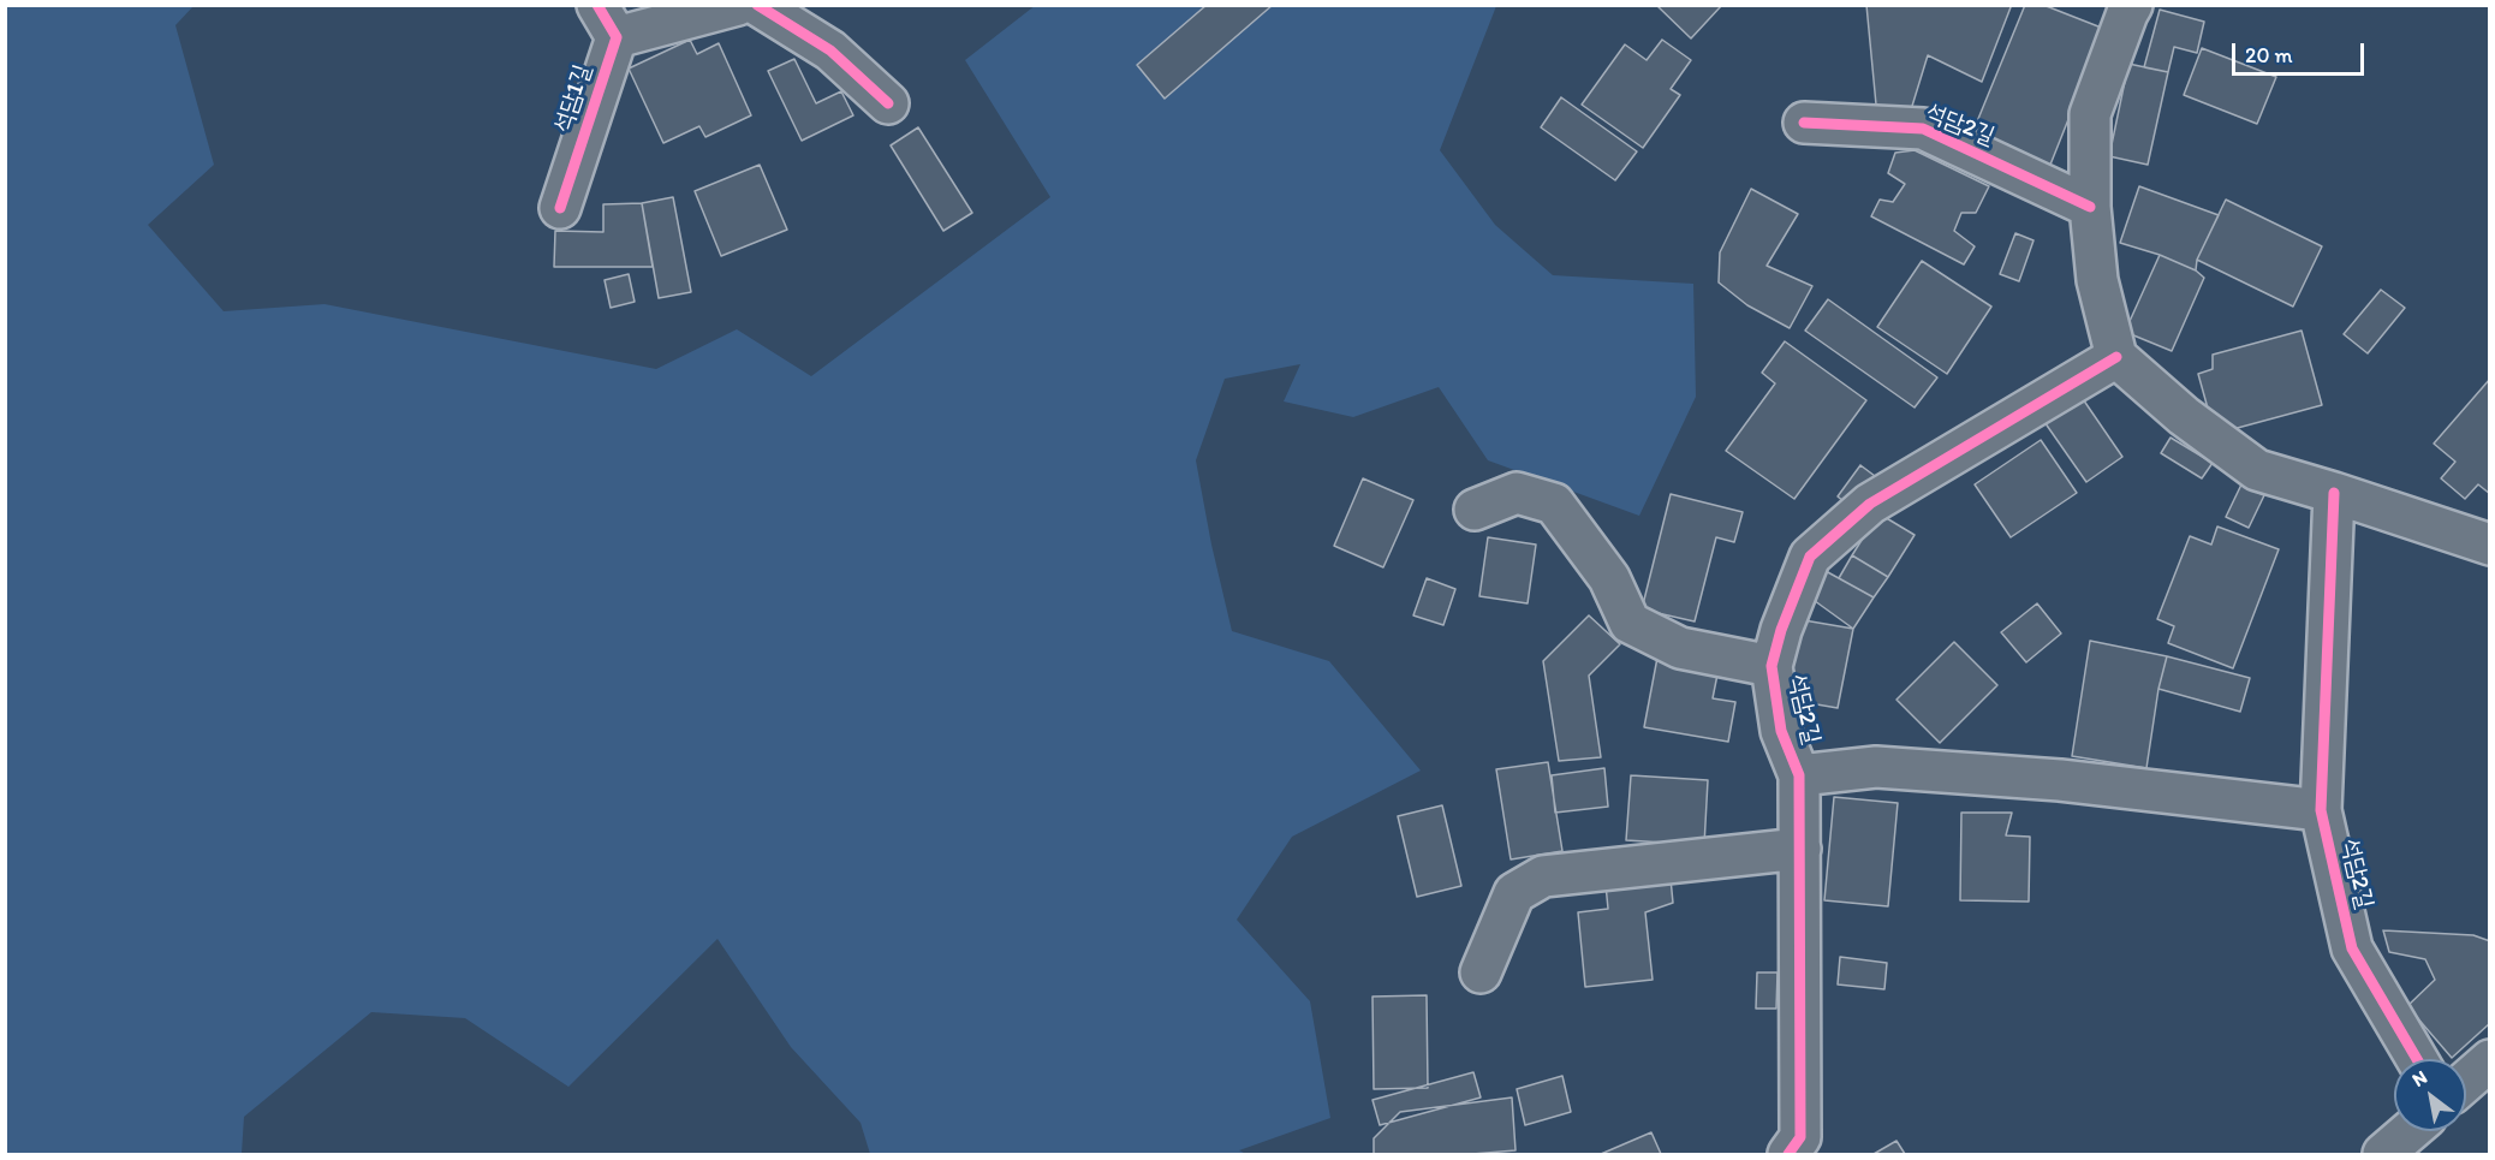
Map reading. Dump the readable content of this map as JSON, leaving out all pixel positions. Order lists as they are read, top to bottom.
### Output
{
  "streets": {
    "street": ["석담1길", "석담2길"]
  },
  "scale_bar": "20 m",
  "north": "top left"
}
